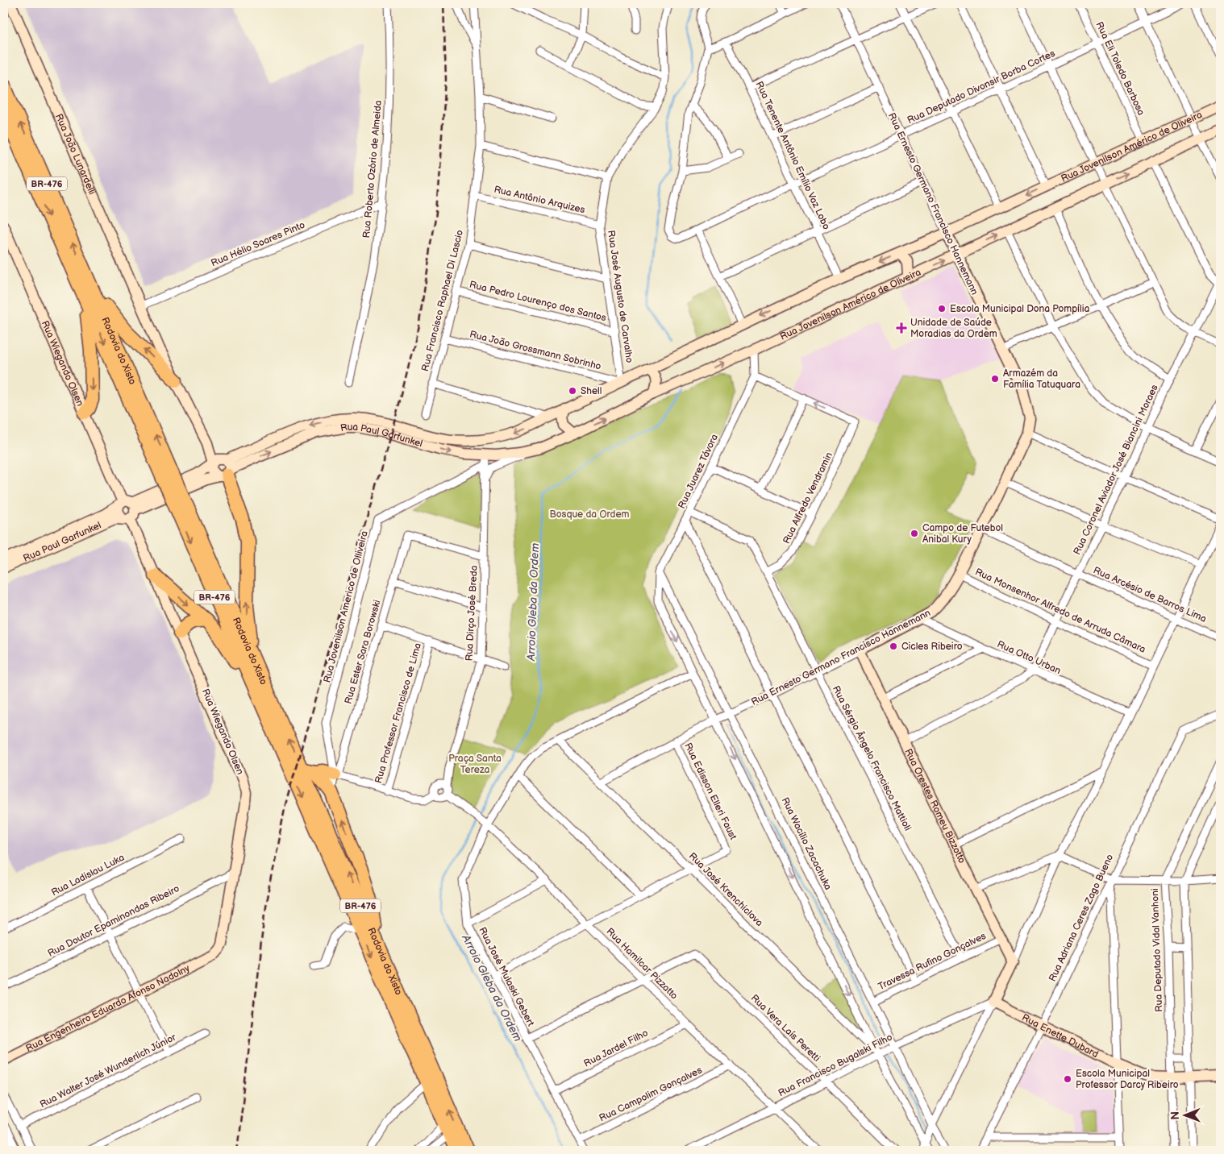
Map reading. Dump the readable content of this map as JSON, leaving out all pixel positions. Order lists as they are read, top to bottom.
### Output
{
  "streets": {
    "highway": ["BR-476", "Rodovia do Xisto"],
    "main road": [
      "Rua Jovenilson Américo de Oliveira",
      "Rua João Lunardelli",
      "Rua Ernesto Germano Francisco Hannemann",
      "Rua Wiegando Olsen",
      "Rua Paul Garfunkel",
      "Rua Orestes Romeu Bizzotto",
      "Rua Engenheiro Eduardo Afonso Nadolny",
      "Rua Enette Dubard"
    ],
    "street": [
      "Rua Eli Toledo Barbosa",
      "Rua Deputado Divonsir Borba Cortes",
      "Rua Tenente Antônio Emílio Vaz Lobo",
      "Rua Roberto Ozório de Almeida",
      "Rua Antônio Arquizes",
      "Rua Hélio Soares Pinto",
      "Rua José Augusto de Carvalho",
      "Rua Francisco Raphael Di Lascio",
      "Rua Pedro Lourenço dos Santos",
      "Rua João Grossmann Sobrinho",
      "Rua Coronel Aviador José Biancini Moraes",
      "Rua Juarez Távora",
      "Rua Alfredo Vendramin",
      "Rua Arcésio de Barros Lima",
      "Rua Jovenilson Americo de Olliveira",
      "Rua Monsenhor Alfredo de Arruda Câmara",
      "Rua Dirço José Breda",
      "Rua Ester Sara Borowski",
      "Rua Otto Urban",
      "Rua Professor Francisco de Lima",
      "Rua Sérgio Ângelo Francisco Mattioli",
      "Rua Edisson Elleri Faust",
      "Rua Wacílio Zacachuka",
      "Rua Ladislau Luka",
      "Rua José Krenchiclova",
      "Rua Adriana Ceres Zago Bueno",
      "Rua Doutor Epaminondas Ribeiro",
      "Rua Deputado Vidal Vanhoni",
      "Travessa Rufino Gonçalves",
      "Rua Hamilcar Pizzatto",
      "Rua José Mulaski Gebert",
      "Rua Vera Laís Peretti",
      "Rua Jardel Filho",
      "Rua Francisco Bugalski Filho",
      "Rua Walter José Wunderlich Júnior",
      "Rua Campolim Gonçalves"
    ]
  },
  "crossings": [
    ["Rua Eli Toledo Barbosa", "Rua Deputado Divonsir Borba Cortes"],
    ["Rua Eli Toledo Barbosa", "Rua Jovenilson Américo de Oliveira"],
    ["Rua Deputado Divonsir Borba Cortes", "Rua Tenente Antônio Emílio Vaz Lobo"],
    ["Rua Deputado Divonsir Borba Cortes", "Rua Ernesto Germano Francisco Hannemann"],
    ["Rua Jovenilson Américo de Oliveira", "Rua Tenente Antônio Emílio Vaz Lobo"],
    ["Rua Jovenilson Américo de Oliveira", "Rua Ernesto Germano Francisco Hannemann"],
    ["Rua Jovenilson Américo de Oliveira", "Rua José Augusto de Carvalho"],
    ["Rua Jovenilson Américo de Oliveira", "Rua João Grossmann Sobrinho"],
    ["Rua Jovenilson Américo de Oliveira", "Rua Paul Garfunkel"],
    ["Rua Jovenilson Américo de Oliveira", "Rua Juarez Távora"],
    ["Rua Jovenilson Américo de Oliveira", "Rua Dirço José Breda"],
    ["Rua João Lunardelli", "Rua Hélio Soares Pinto"],
    ["Rua João Lunardelli", "Rua Paul Garfunkel"],
    ["Rua Roberto Ozório de Almeida", "Rua Hélio Soares Pinto"],
    ["Rua Antônio Arquizes", "Rua José Augusto de Carvalho"],
    ["Rua Antônio Arquizes", "Rua Francisco Raphael Di Lascio"],
    ["Rua Ernesto Germano Francisco Hannemann", "Rua Arcésio de Barros Lima"],
    ["Rua Ernesto Germano Francisco Hannemann", "Rua Monsenhor Alfredo de Arruda Câmara"],
    ["Rua Ernesto Germano Francisco Hannemann", "Rua Otto Urban"],
    ["Rua Ernesto Germano Francisco Hannemann", "Rua Sérgio Ângelo Francisco Mattioli"],
    ["Rua Ernesto Germano Francisco Hannemann", "Rua Edisson Elleri Faust"],
    ["Rua Ernesto Germano Francisco Hannemann", "Rua Orestes Romeu Bizzotto"],
    ["Rua Ernesto Germano Francisco Hannemann", "Rua Wacílio Zacachuka"],
    ["Rua Ernesto Germano Francisco Hannemann", "Rua José Krenchiclova"],
    ["Rua José Augusto de Carvalho", "Rua Pedro Lourenço dos Santos"],
    ["Rua José Augusto de Carvalho", "Rua João Grossmann Sobrinho"],
    ["Rua Francisco Raphael Di Lascio", "Rua Pedro Lourenço dos Santos"],
    ["Rua Francisco Raphael Di Lascio", "Rua João Grossmann Sobrinho"],
    ["Rua Wiegando Olsen", "Rua Paul Garfunkel"],
    ["Rua Wiegando Olsen", "Rua Doutor Epaminondas Ribeiro"],
    ["Rua Wiegando Olsen", "Rua Engenheiro Eduardo Afonso Nadolny"],
    ["Rua Paul Garfunkel", "Rua Jovenilson Americo de Olliveira"],
    ["Rua Paul Garfunkel", "Rua Dirço José Breda"],
    ["Rua Coronel Aviador José Biancini Moraes", "Rua Arcésio de Barros Lima"],
    ["Rua Coronel Aviador José Biancini Moraes", "Rua Monsenhor Alfredo de Arruda Câmara"],
    ["Rua Coronel Aviador José Biancini Moraes", "Rua Otto Urban"],
    ["Rua Juarez Távora", "Rua Sérgio Ângelo Francisco Mattioli"],
    ["Rua Juarez Távora", "Rua Wacílio Zacachuka"],
    ["Rua Juarez Távora", "Rua José Mulaski Gebert"],
    ["Rua Alfredo Vendramin", "Rua Sérgio Ângelo Francisco Mattioli"],
    ["Rua Jovenilson Americo de Olliveira", "Rua Dirço José Breda"],
    ["Rua Jovenilson Americo de Olliveira", "Rua Ester Sara Borowski"],
    ["Rua Dirço José Breda", "Rua Ester Sara Borowski"],
    ["Rua Dirço José Breda", "Rua Hamilcar Pizzatto"],
    ["Rua Sérgio Ângelo Francisco Mattioli", "Travessa Rufino Gonçalves"],
    ["Rua Edisson Elleri Faust", "Rua José Krenchiclova"],
    ["Rua Orestes Romeu Bizzotto", "Travessa Rufino Gonçalves"],
    ["Rua Wacílio Zacachuka", "Travessa Rufino Gonçalves"],
    ["Rua Wacílio Zacachuka", "Rua Francisco Bugalski Filho"],
    ["Rua José Krenchiclova", "Rua José Mulaski Gebert"],
    ["Rua José Krenchiclova", "Rua Francisco Bugalski Filho"],
    ["Rua Adriana Ceres Zago Bueno", "Rua Enette Dubard"],
    ["Rua Deputado Vidal Vanhoni", "Rua Enette Dubard"],
    ["Rua Hamilcar Pizzatto", "Rua José Mulaski Gebert"],
    ["Rua Hamilcar Pizzatto", "Rua Vera Laís Peretti"],
    ["Rua Hamilcar Pizzatto", "Rua Jardel Filho"],
    ["Rua Hamilcar Pizzatto", "Rua Francisco Bugalski Filho"],
    ["Rua Hamilcar Pizzatto", "Rua Campolim Gonçalves"],
    ["Rua José Mulaski Gebert", "Rua Jardel Filho"],
    ["Rua José Mulaski Gebert", "Rua Campolim Gonçalves"],
    ["Rua Vera Laís Peretti", "Rua Francisco Bugalski Filho"],
    ["Rua Enette Dubard", "Rua Francisco Bugalski Filho"]
  ],
  "water": ["Arroio Gleba da Ordem"],
  "parks": ["Bosque da Ordem", "Praça Santa Tereza"],
  "places": {
    "other": [
      "Escola Municipal Dona Pompília",
      "Armazém da Família Tatuquara",
      "Shell",
      "Campo de Futebol Anibal Kury",
      "Cicles Ribeiro",
      "Escola Municipal Professor Darcy Ribeiro"
    ],
    "health": ["Unidade de Saúde Moradias da Ordem"]
  },
  "north": "left"
}
